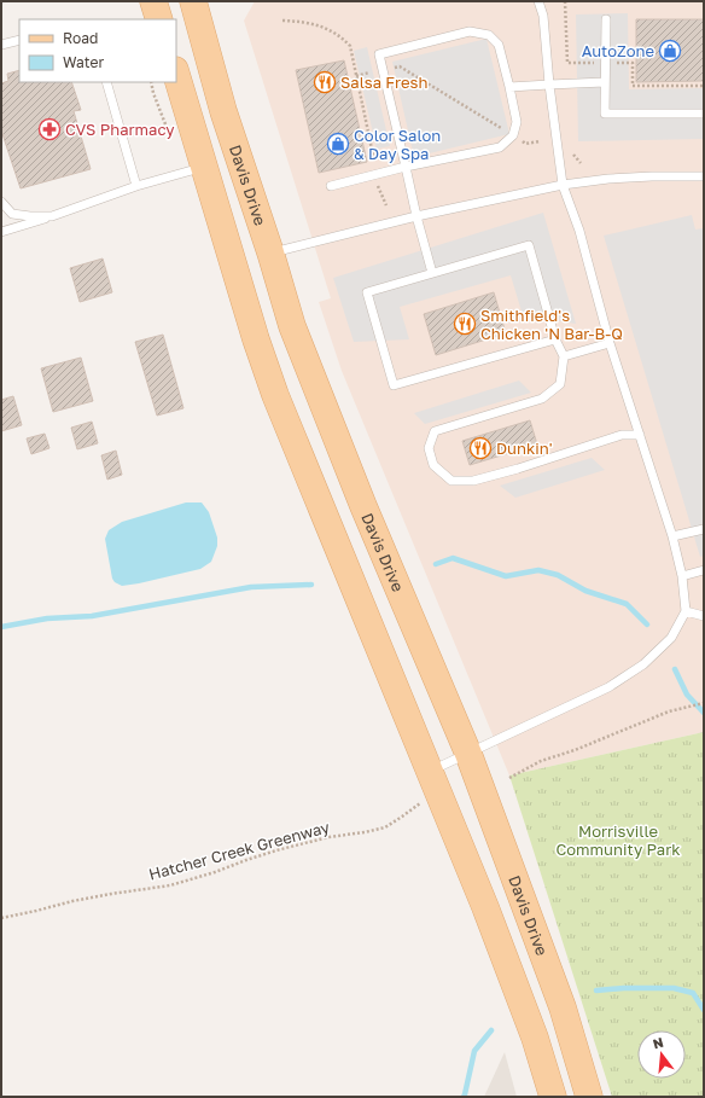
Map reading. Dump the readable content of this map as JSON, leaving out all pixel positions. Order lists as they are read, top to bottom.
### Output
{
  "streets": {
    "main road": ["Davis Drive"],
    "path": ["Hatcher Creek Greenway"]
  },
  "parks": ["Morrisville Community Park"],
  "places": {
    "shop": ["AutoZone", "Color Salon & Day Spa"],
    "restaurant": ["Salsa Fresh", "Smithfield's Chicken 'N Bar-B-Q", "Dunkin'"],
    "pharmacy": ["CVS Pharmacy"]
  },
  "legend": ["Road", "Water"],
  "north": "top"
}
